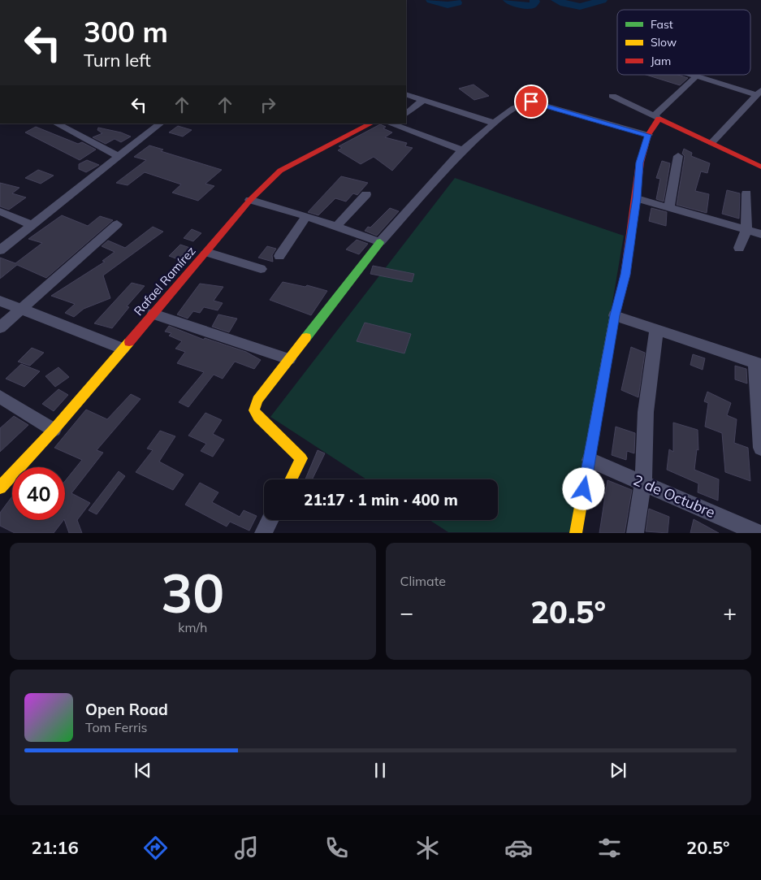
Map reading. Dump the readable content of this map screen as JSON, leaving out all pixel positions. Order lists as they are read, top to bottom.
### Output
{
  "streets": {
    "street": ["Rafael Ramírez", "2 de Octubre"]
  },
  "legend": ["Fast", "Slow", "Jam"],
  "page": {
    "turn": ["300 m", "Turn left"],
    "limit": "40",
    "trip": "21:17 · 1 min · 400 m",
    "tile": [
      ["30", "km/h"],
      "Climate"
    ],
    "heat": ["−", "20.5°", "+"],
    "song": ["Open Road", "Tom Ferris"],
    "tabs": ["21:16", "20.5°"]
  }
}
